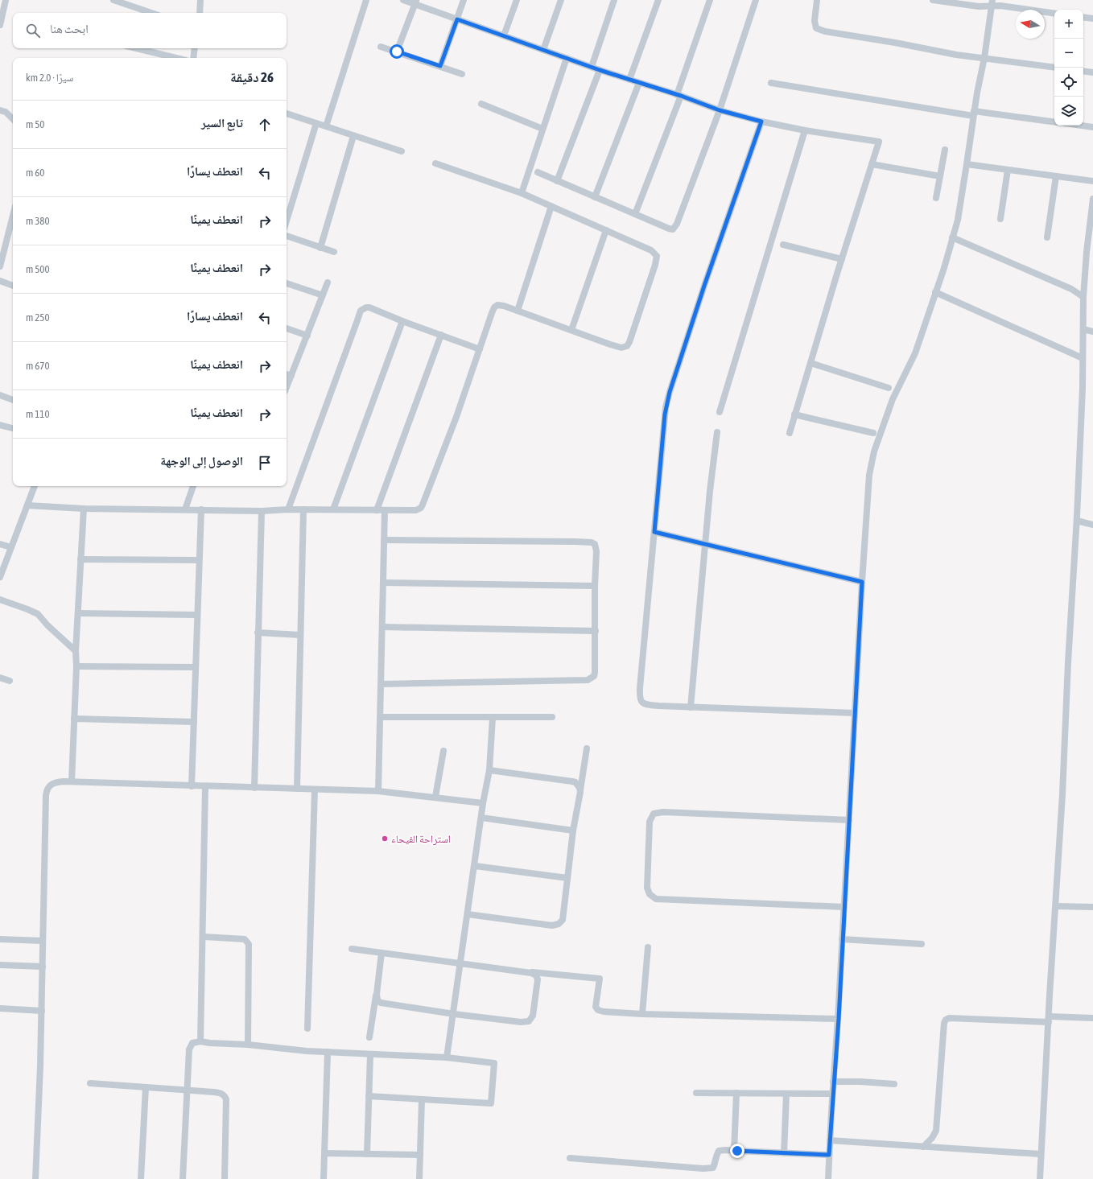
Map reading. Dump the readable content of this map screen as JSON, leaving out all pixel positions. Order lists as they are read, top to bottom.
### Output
{
  "places": ["استراحة الفيحاء"],
  "north": "left",
  "page": {
    "map_buttons": ["+", "−"],
    "search": "ابحث هنا",
    "heading": ["26 دقيقة", "سيرًا · 2.0 km"],
    "list": [
      ["تابع السير", "50 m"],
      ["انعطف يسارًا", "60 m"],
      ["انعطف يمينًا", "380 m"],
      ["انعطف يمينًا", "500 m"],
      ["انعطف يسارًا", "250 m"],
      ["انعطف يمينًا", "670 m"],
      ["انعطف يمينًا", "110 m"],
      "الوصول إلى الوجهة"
    ]
  }
}
